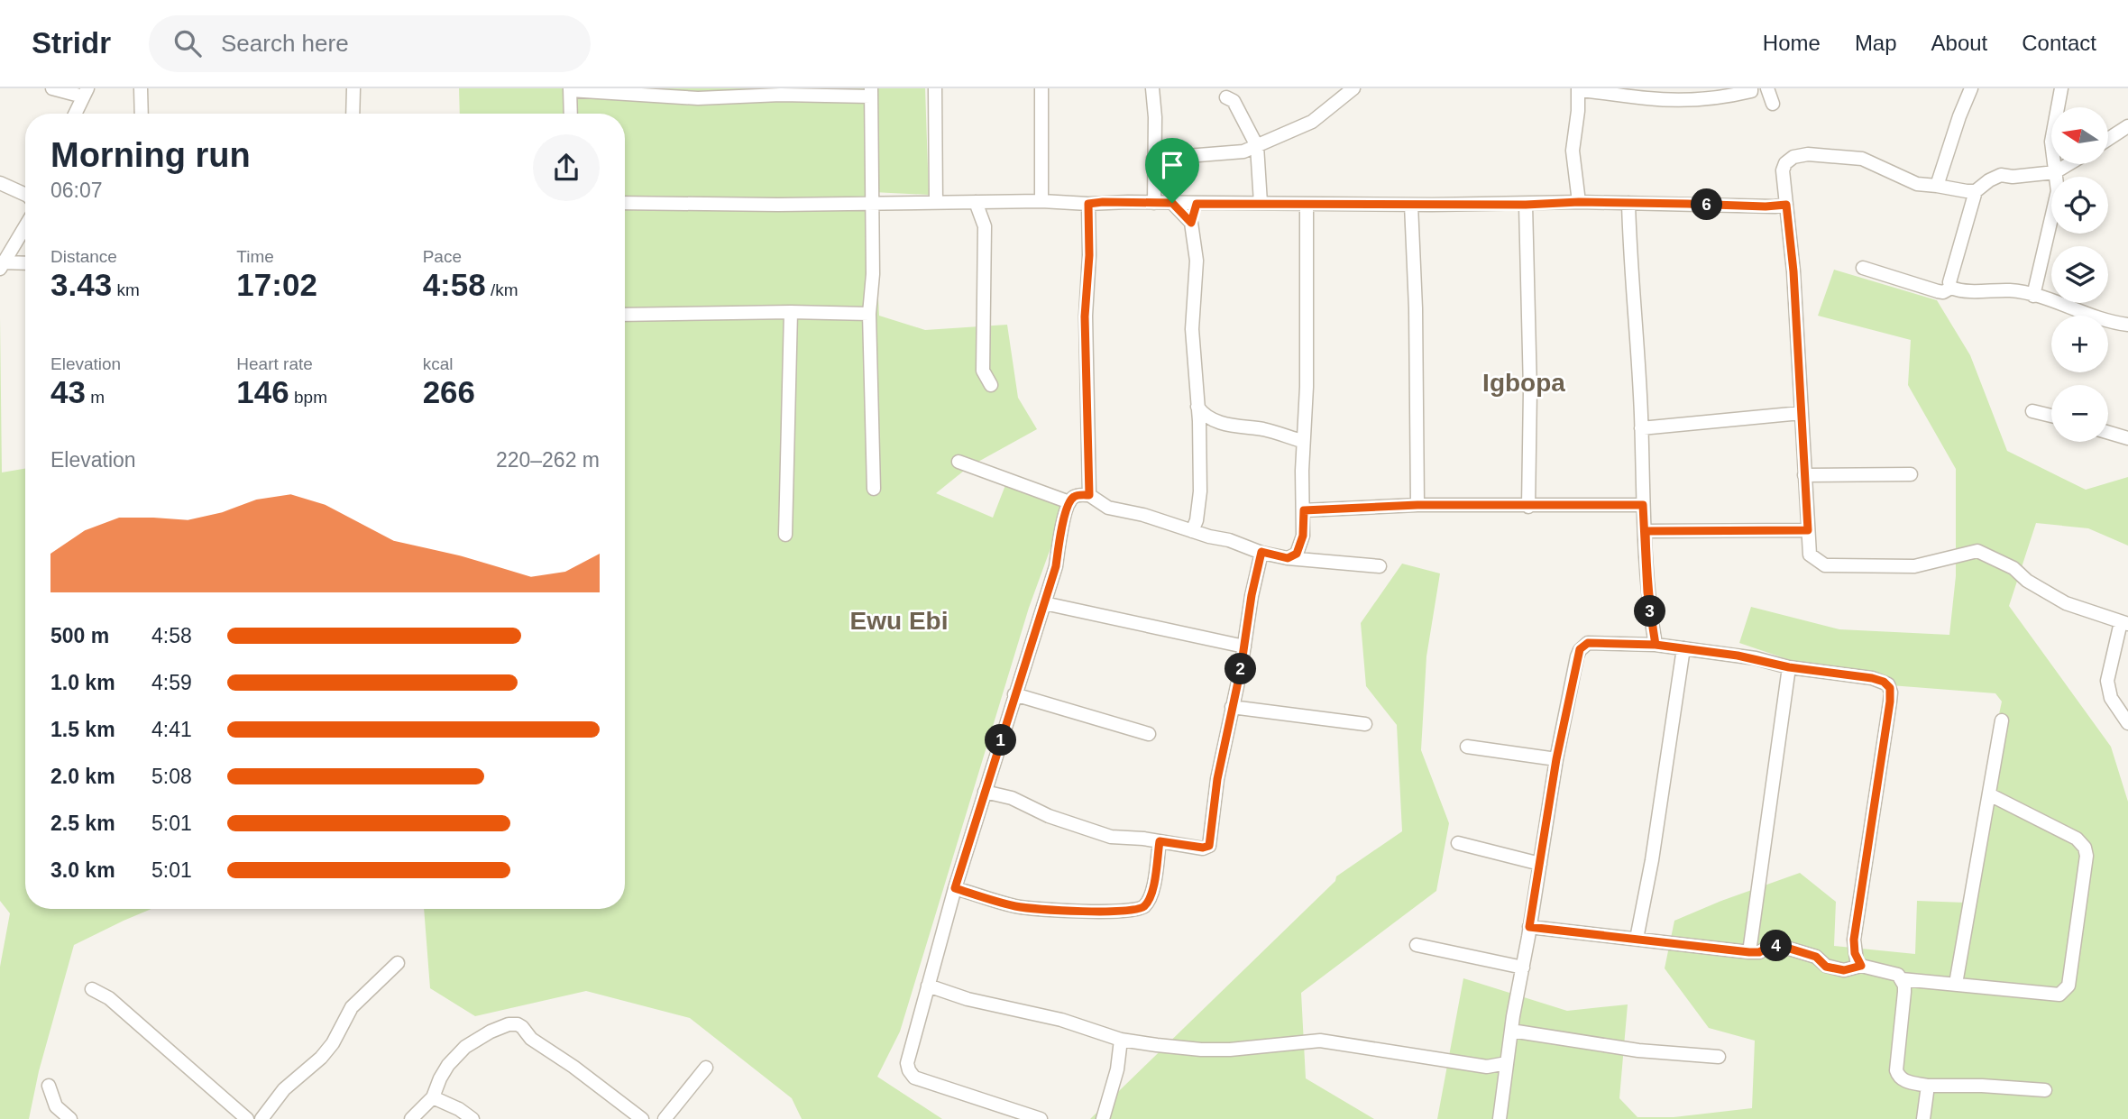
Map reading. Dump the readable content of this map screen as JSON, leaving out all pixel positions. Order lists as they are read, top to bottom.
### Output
{
  "districts": ["Igbopa", "Ewu Ebi"],
  "north": "left",
  "page": {
    "header": "Stridr",
    "search": "Search here",
    "nav": [
      "Home",
      "Map",
      "About",
      "Contact"
    ],
    "map_buttons": ["+", "−"],
    "heading": ["Morning run", "06:07"],
    "pins": [
      "6",
      "3",
      "2",
      "1",
      "4"
    ],
    "stats": [
      ["Distance", "3.43 km"],
      ["Time", "17:02"],
      ["Pace", "4:58 /km"],
      ["Elevation", "43 m"],
      ["Heart rate", "146 bpm"],
      ["kcal", "266"]
    ],
    "chart": ["Elevation", "220–262 m"],
    "list": [
      {
        "name": "500 m",
        "note": "4:58"
      },
      {
        "name": "1.0 km",
        "note": "4:59"
      },
      {
        "name": "1.5 km",
        "note": "4:41"
      },
      {
        "name": "2.0 km",
        "note": "5:08"
      },
      {
        "name": "2.5 km",
        "note": "5:01"
      },
      {
        "name": "3.0 km",
        "note": "5:01"
      }
    ]
  }
}
